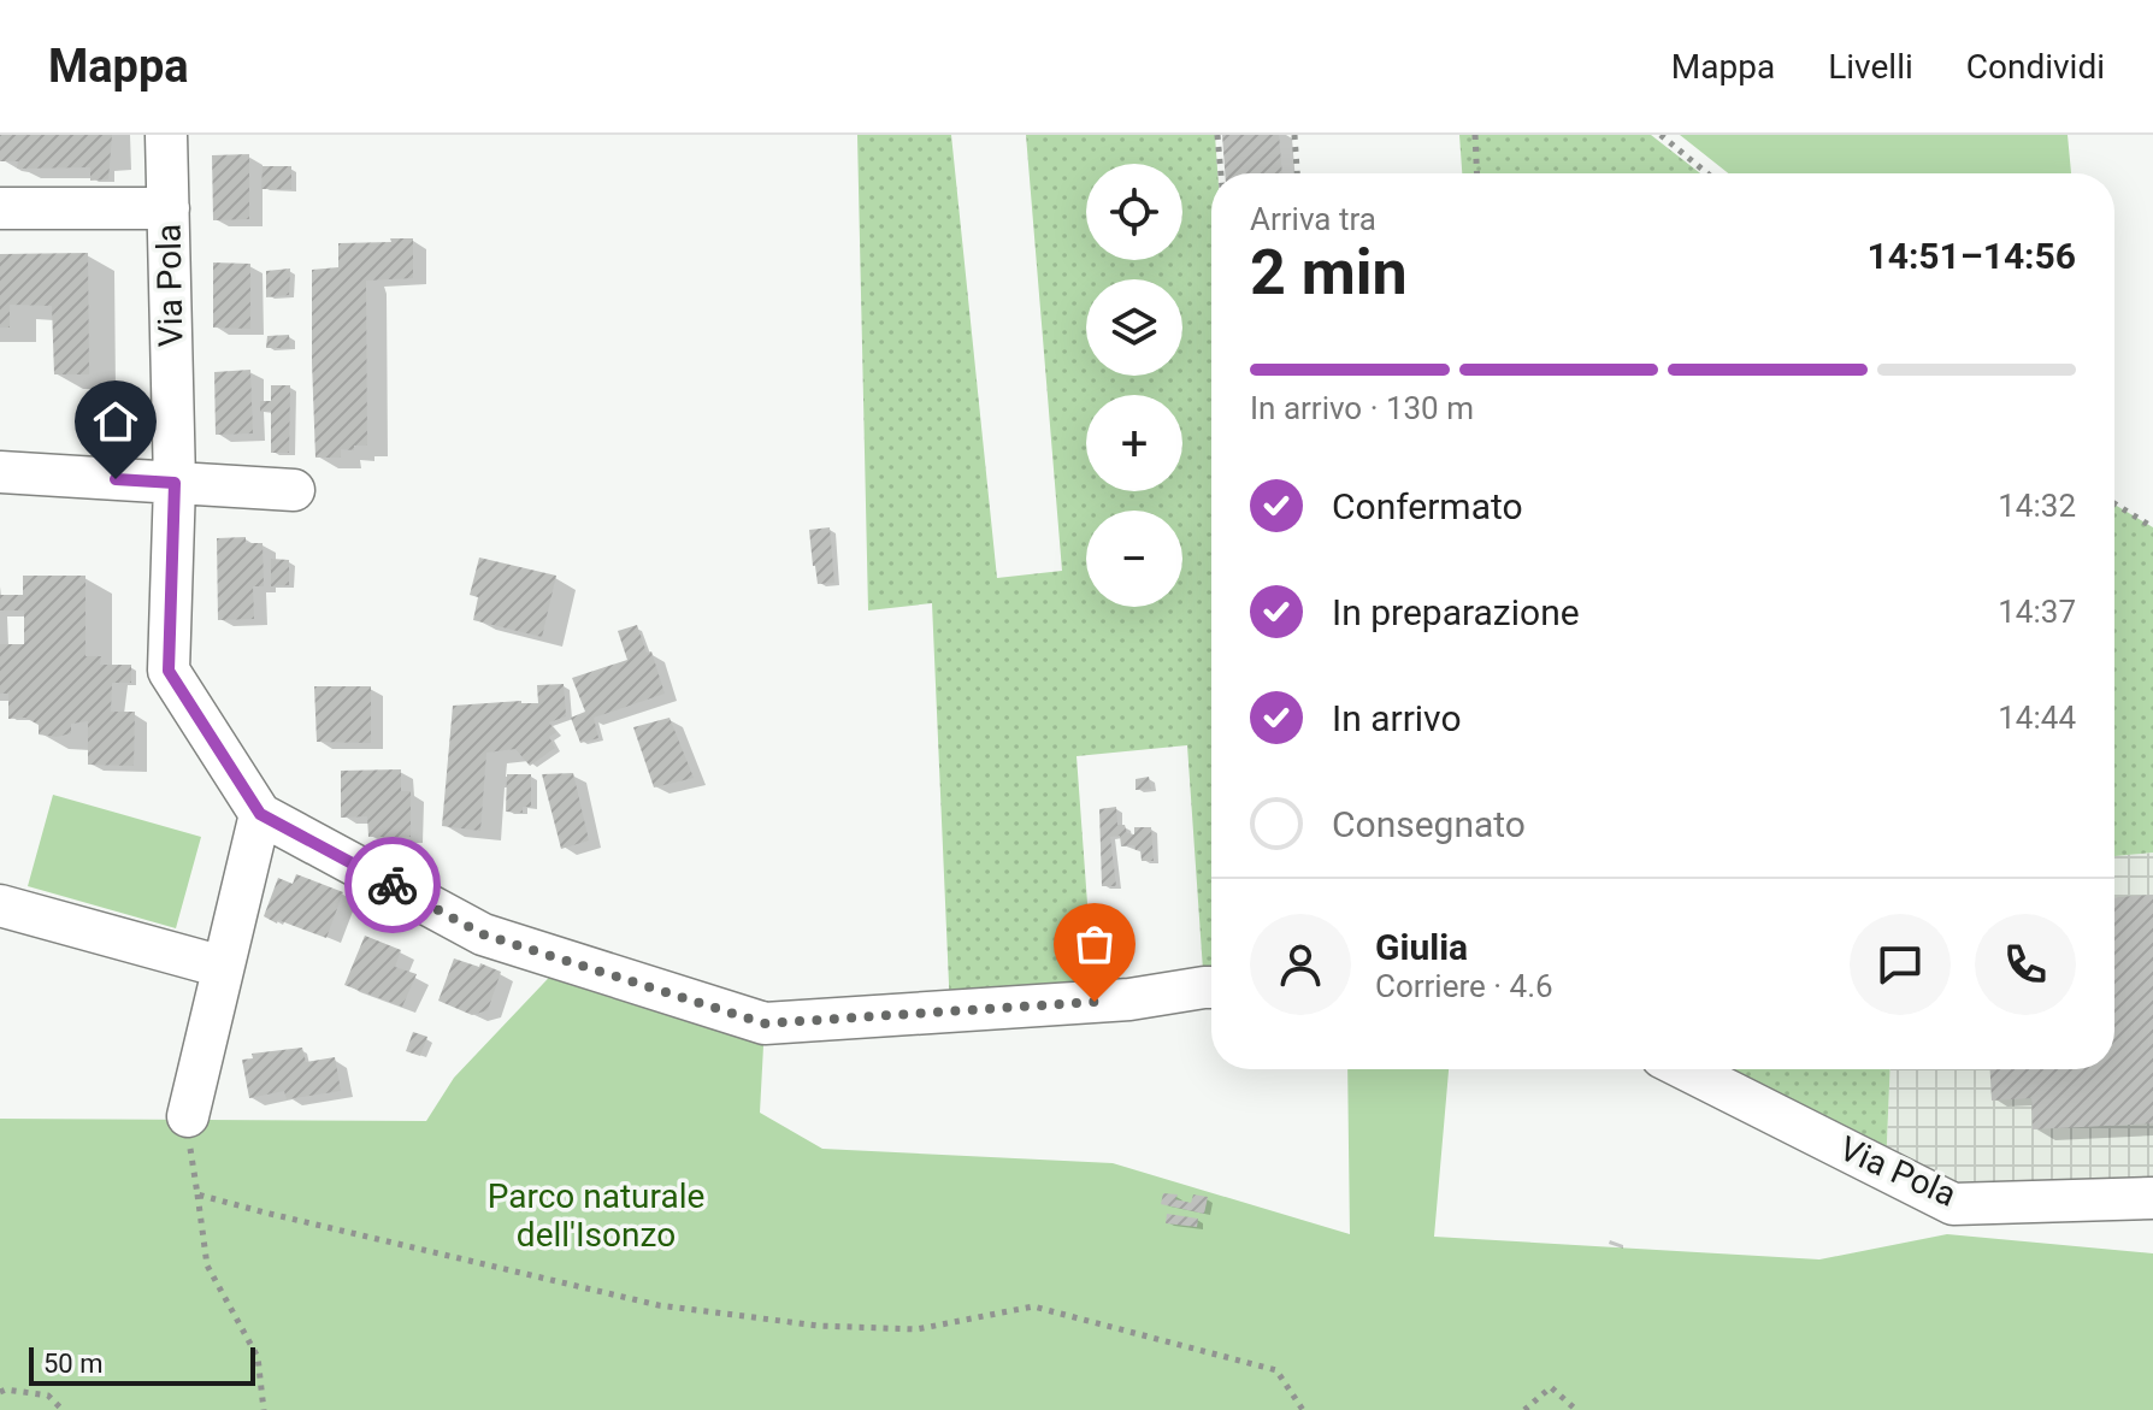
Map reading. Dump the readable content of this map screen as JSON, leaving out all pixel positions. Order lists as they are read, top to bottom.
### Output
{
  "streets": {
    "street": ["Via Pola"]
  },
  "parks": ["Parco naturale dell'Isonzo"],
  "scale_bar": "50 m",
  "page": {
    "header": "Mappa",
    "nav": ["Mappa", "Livelli", "Condividi"],
    "map_buttons": ["+", "−"],
    "heading": ["2 min", "Arriva tra", "14:51–14:56"],
    "panel": ["Giulia", "Corriere · 4.6"],
    "bar": "In arrivo · 130 m",
    "list": [
      ["Confermato", "14:32"],
      ["In preparazione", "14:37"],
      ["In arrivo", "14:44"],
      "Consegnato"
    ],
    "scale": "50 m"
  }
}
